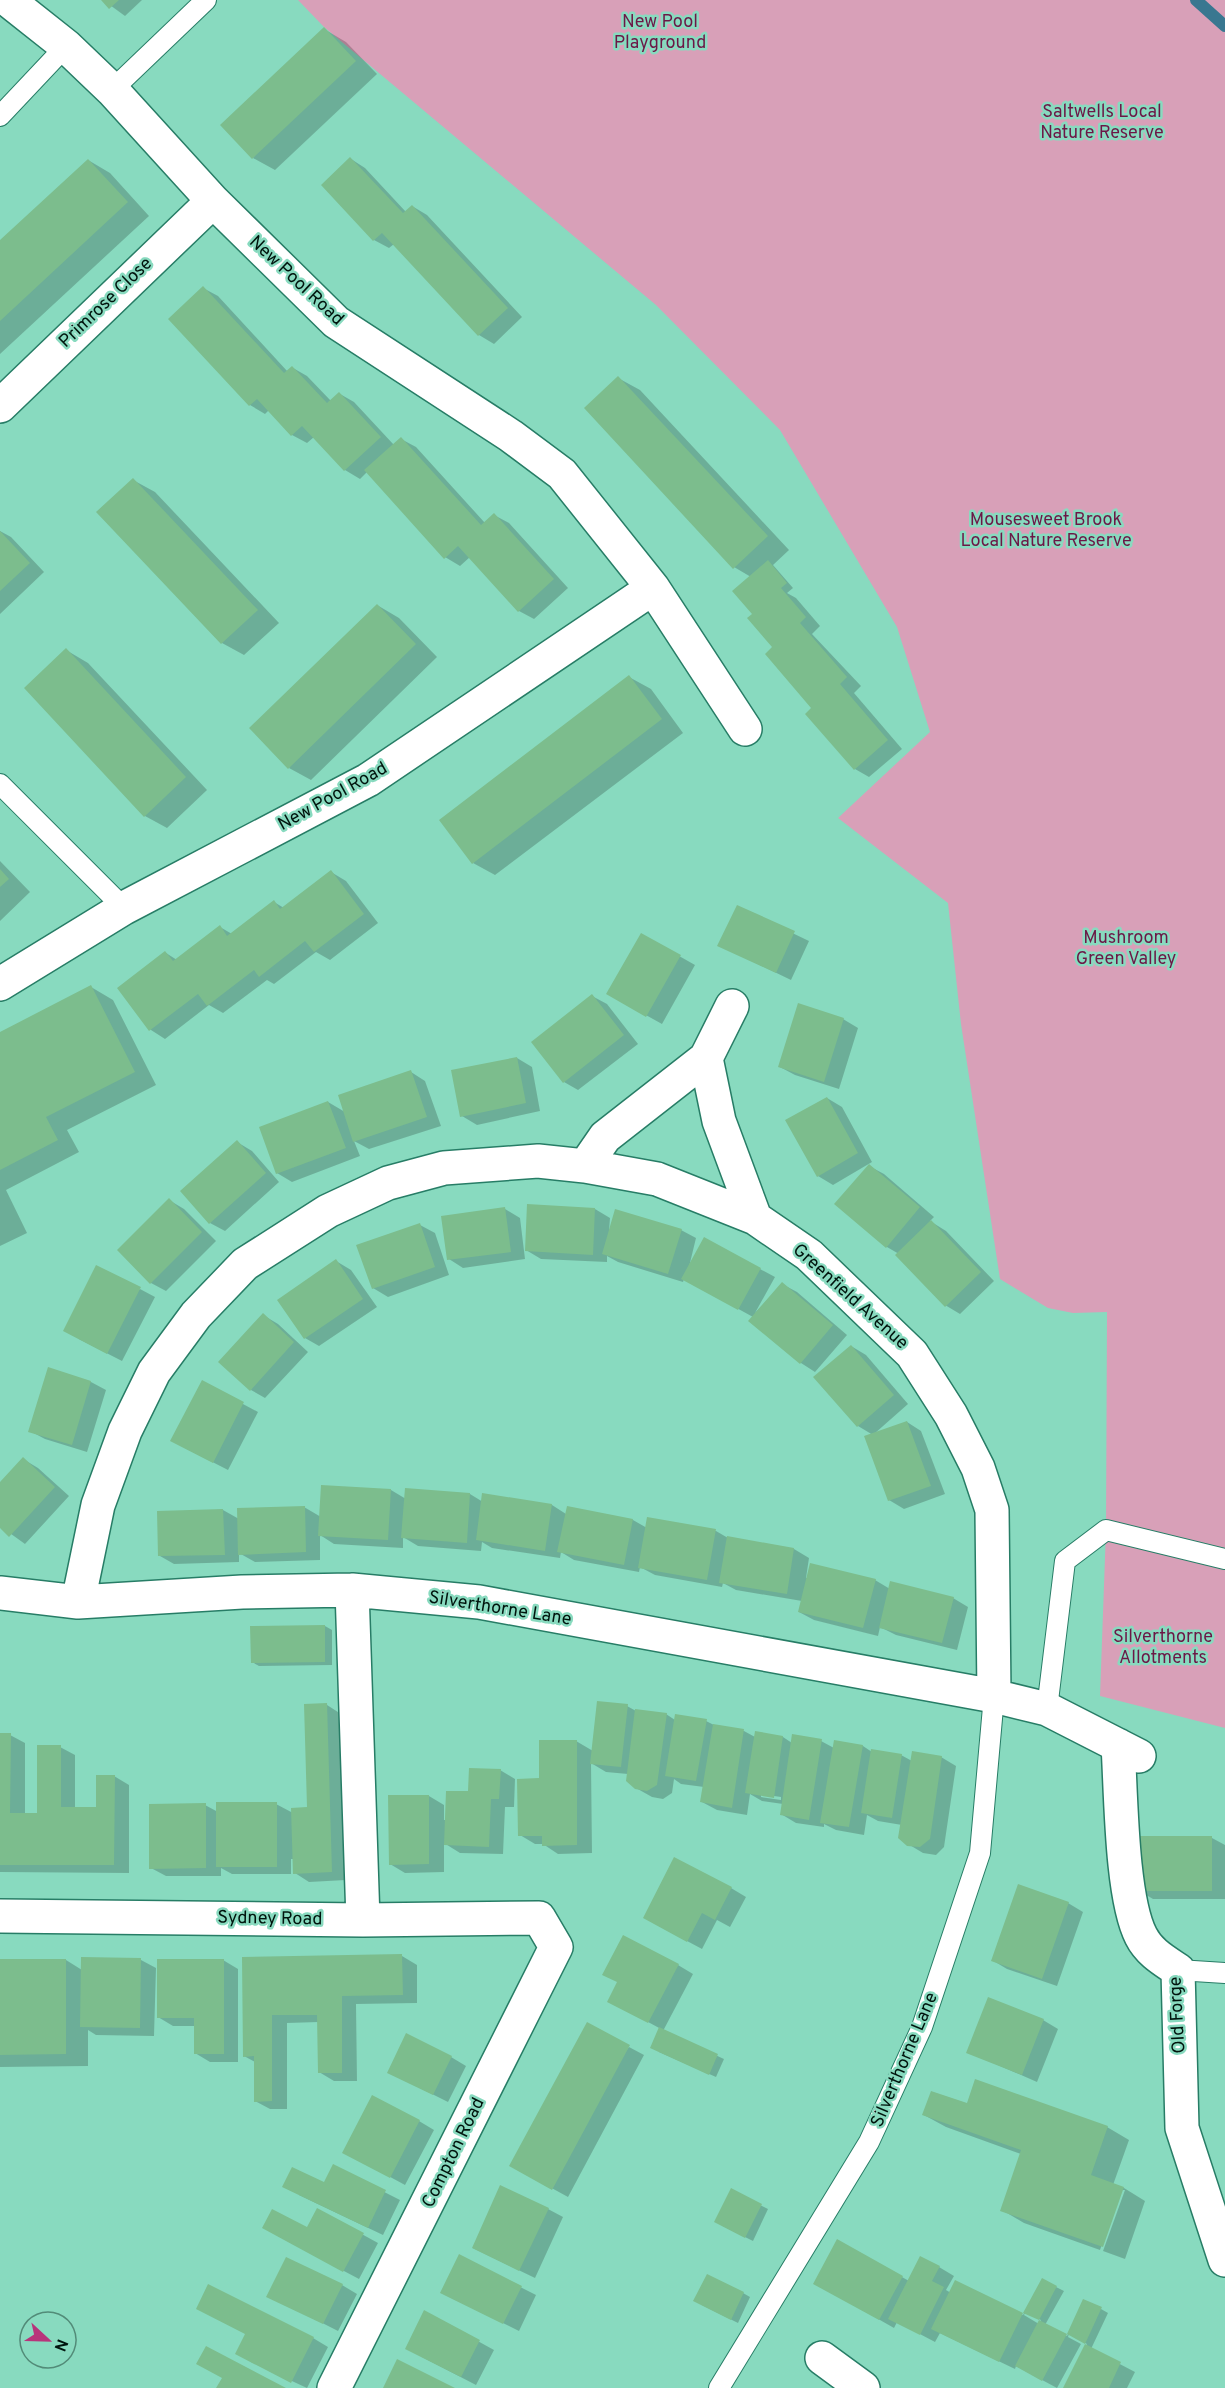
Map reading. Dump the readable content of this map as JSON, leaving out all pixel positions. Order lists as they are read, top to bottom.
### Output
{
  "streets": {
    "street": [
      "New Pool Road",
      "Primrose Close",
      "Greenfield Avenue",
      "Silverthorne Lane",
      "Sydney Road",
      "Old Forge",
      "Compton Road"
    ]
  },
  "crossings": [
    ["New Pool Road", "Primrose Close"],
    ["Greenfield Avenue", "Silverthorne Lane"],
    ["Silverthorne Lane", "Old Forge"],
    ["Sydney Road", "Compton Road"]
  ],
  "parks": [
    "New Pool Playground",
    "Saltwells Local Nature Reserve",
    "Mousesweet Brook Local Nature Reserve",
    "Mushroom Green Valley",
    "Silverthorne Allotments"
  ],
  "north": "right"
}
